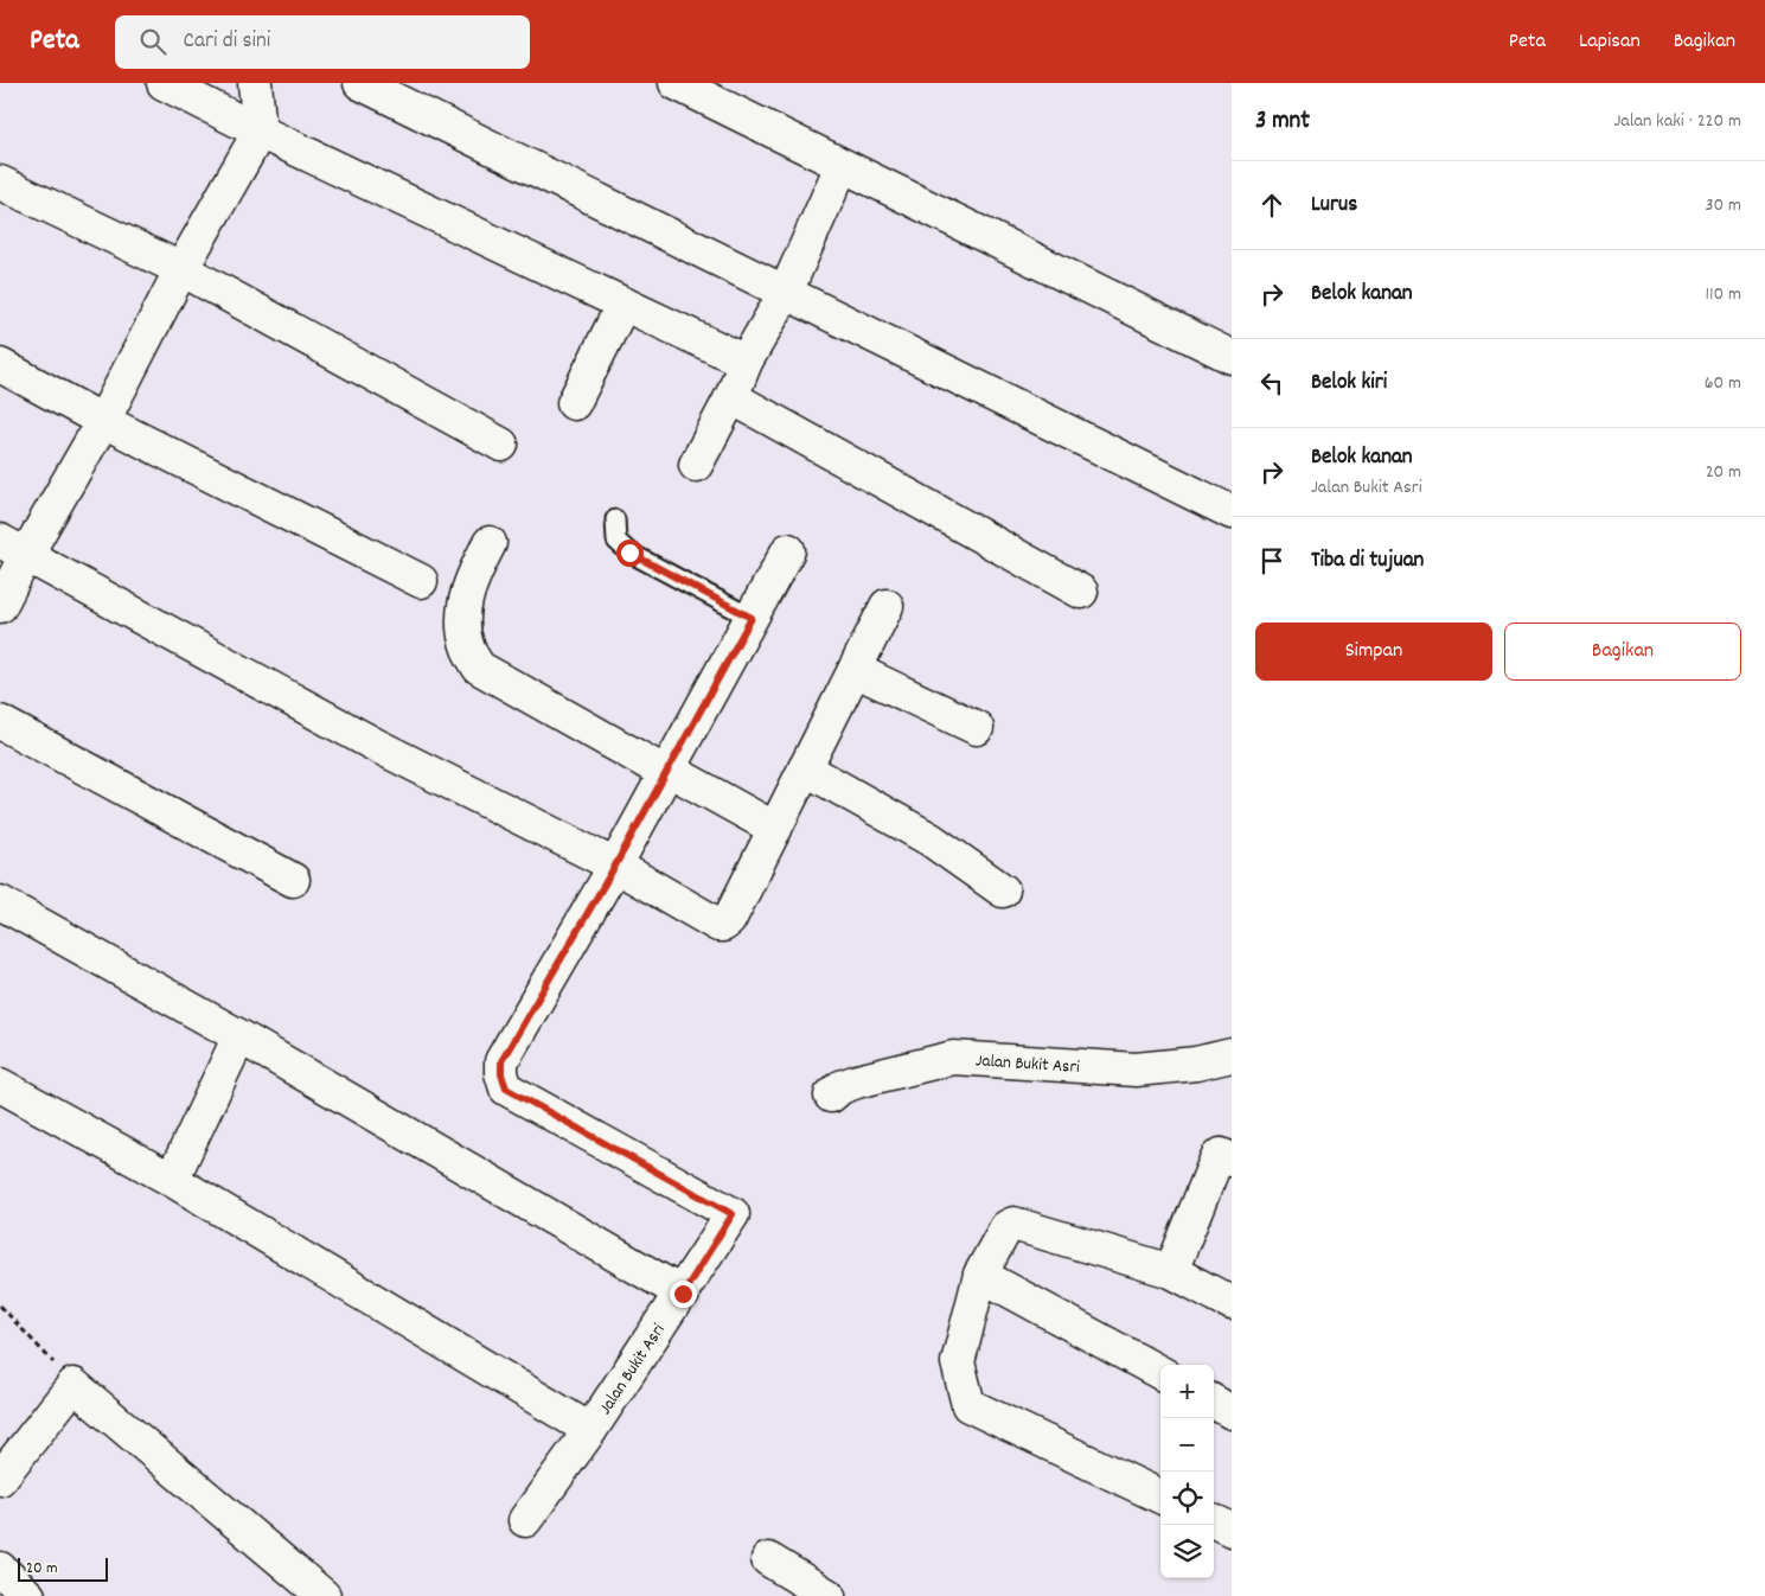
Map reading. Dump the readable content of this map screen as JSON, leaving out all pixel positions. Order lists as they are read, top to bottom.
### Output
{
  "streets": {
    "street": ["Jalan Bukit Asri"]
  },
  "scale_bar": "20 m",
  "page": {
    "header": "Peta",
    "search": "Cari di sini",
    "nav": ["Peta", "Lapisan", "Bagikan"],
    "heading": ["3 mnt", "Jalan kaki · 220 m"],
    "list": [
      ["Lurus", "30 m"],
      ["Belok kanan", "110 m"],
      ["Belok kiri", "60 m"],
      ["Belok kanan", "Jalan Bukit Asri", "20 m"],
      "Tiba di tujuan"
    ],
    "buttons": ["Simpan", "Bagikan"],
    "map_buttons": ["+", "−"],
    "scale": "20 m"
  }
}
